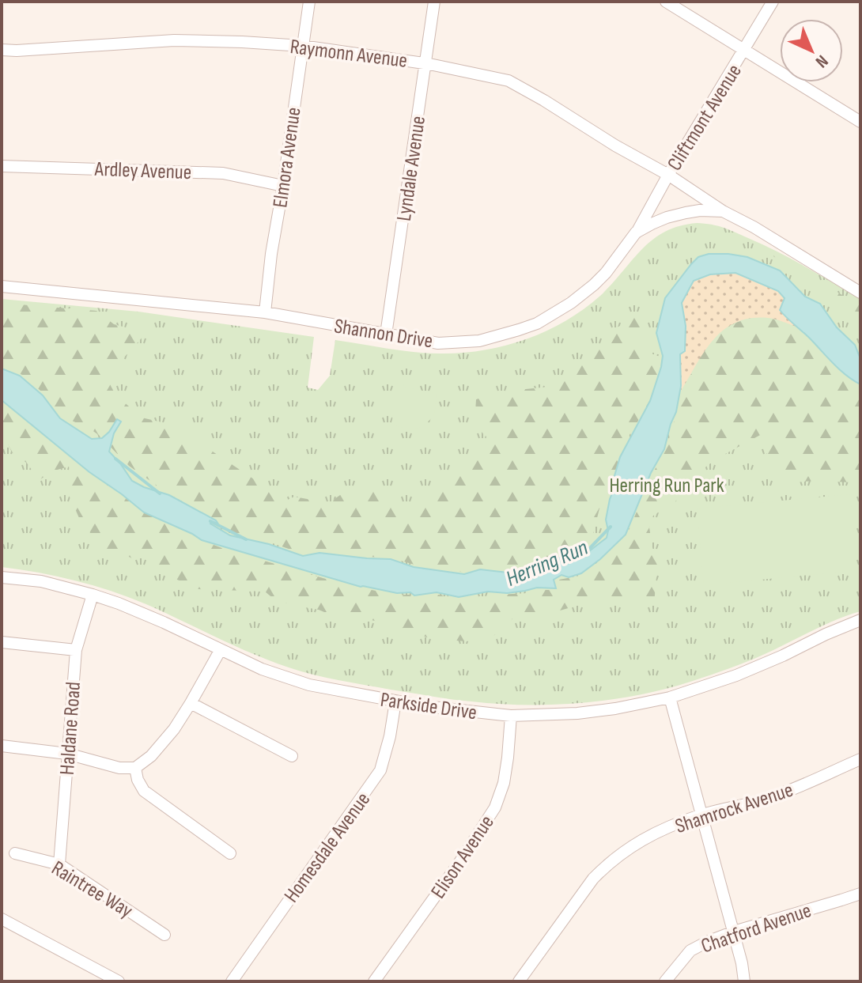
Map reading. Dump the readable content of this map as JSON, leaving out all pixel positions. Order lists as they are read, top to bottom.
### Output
{
  "streets": {
    "street": [
      "Raymonn Avenue",
      "Cliftmont Avenue",
      "Elmora Avenue",
      "Lyndale Avenue",
      "Ardley Avenue",
      "Shannon Drive",
      "Parkside Drive",
      "Haldane Road",
      "Shamrock Avenue",
      "Homesdale Avenue",
      "Elison Avenue",
      "Raintree Way",
      "Chatford Avenue"
    ]
  },
  "crossings": [
    ["Raymonn Avenue", "Cliftmont Avenue"],
    ["Raymonn Avenue", "Elmora Avenue"],
    ["Raymonn Avenue", "Lyndale Avenue"],
    ["Raymonn Avenue", "Shannon Drive"],
    ["Cliftmont Avenue", "Shannon Drive"],
    ["Elmora Avenue", "Ardley Avenue"],
    ["Elmora Avenue", "Shannon Drive"],
    ["Lyndale Avenue", "Shannon Drive"],
    ["Parkside Drive", "Haldane Road"],
    ["Parkside Drive", "Homesdale Avenue"],
    ["Parkside Drive", "Elison Avenue"],
    ["Haldane Road", "Raintree Way"]
  ],
  "water": ["Herring Run"],
  "parks": ["Herring Run Park"],
  "north": "bottom right"
}
